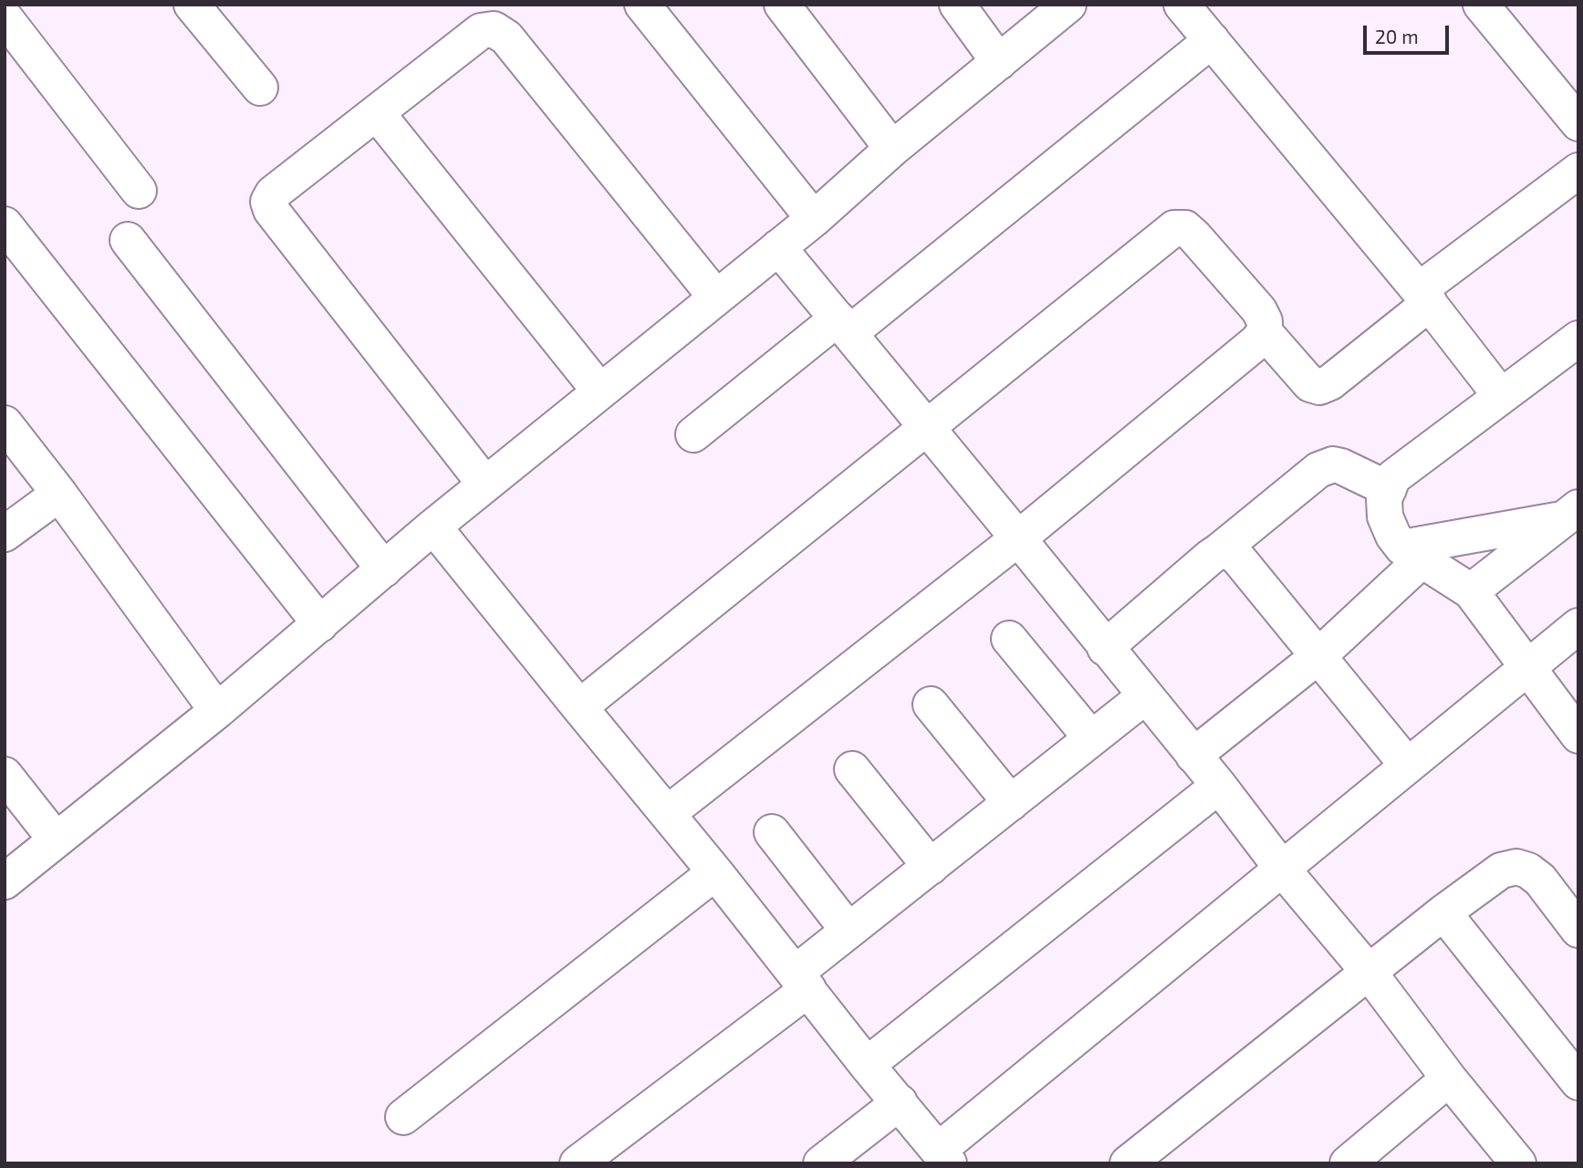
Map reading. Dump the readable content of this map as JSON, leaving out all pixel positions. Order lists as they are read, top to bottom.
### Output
{
  "scale_bar": "20 m"
}
